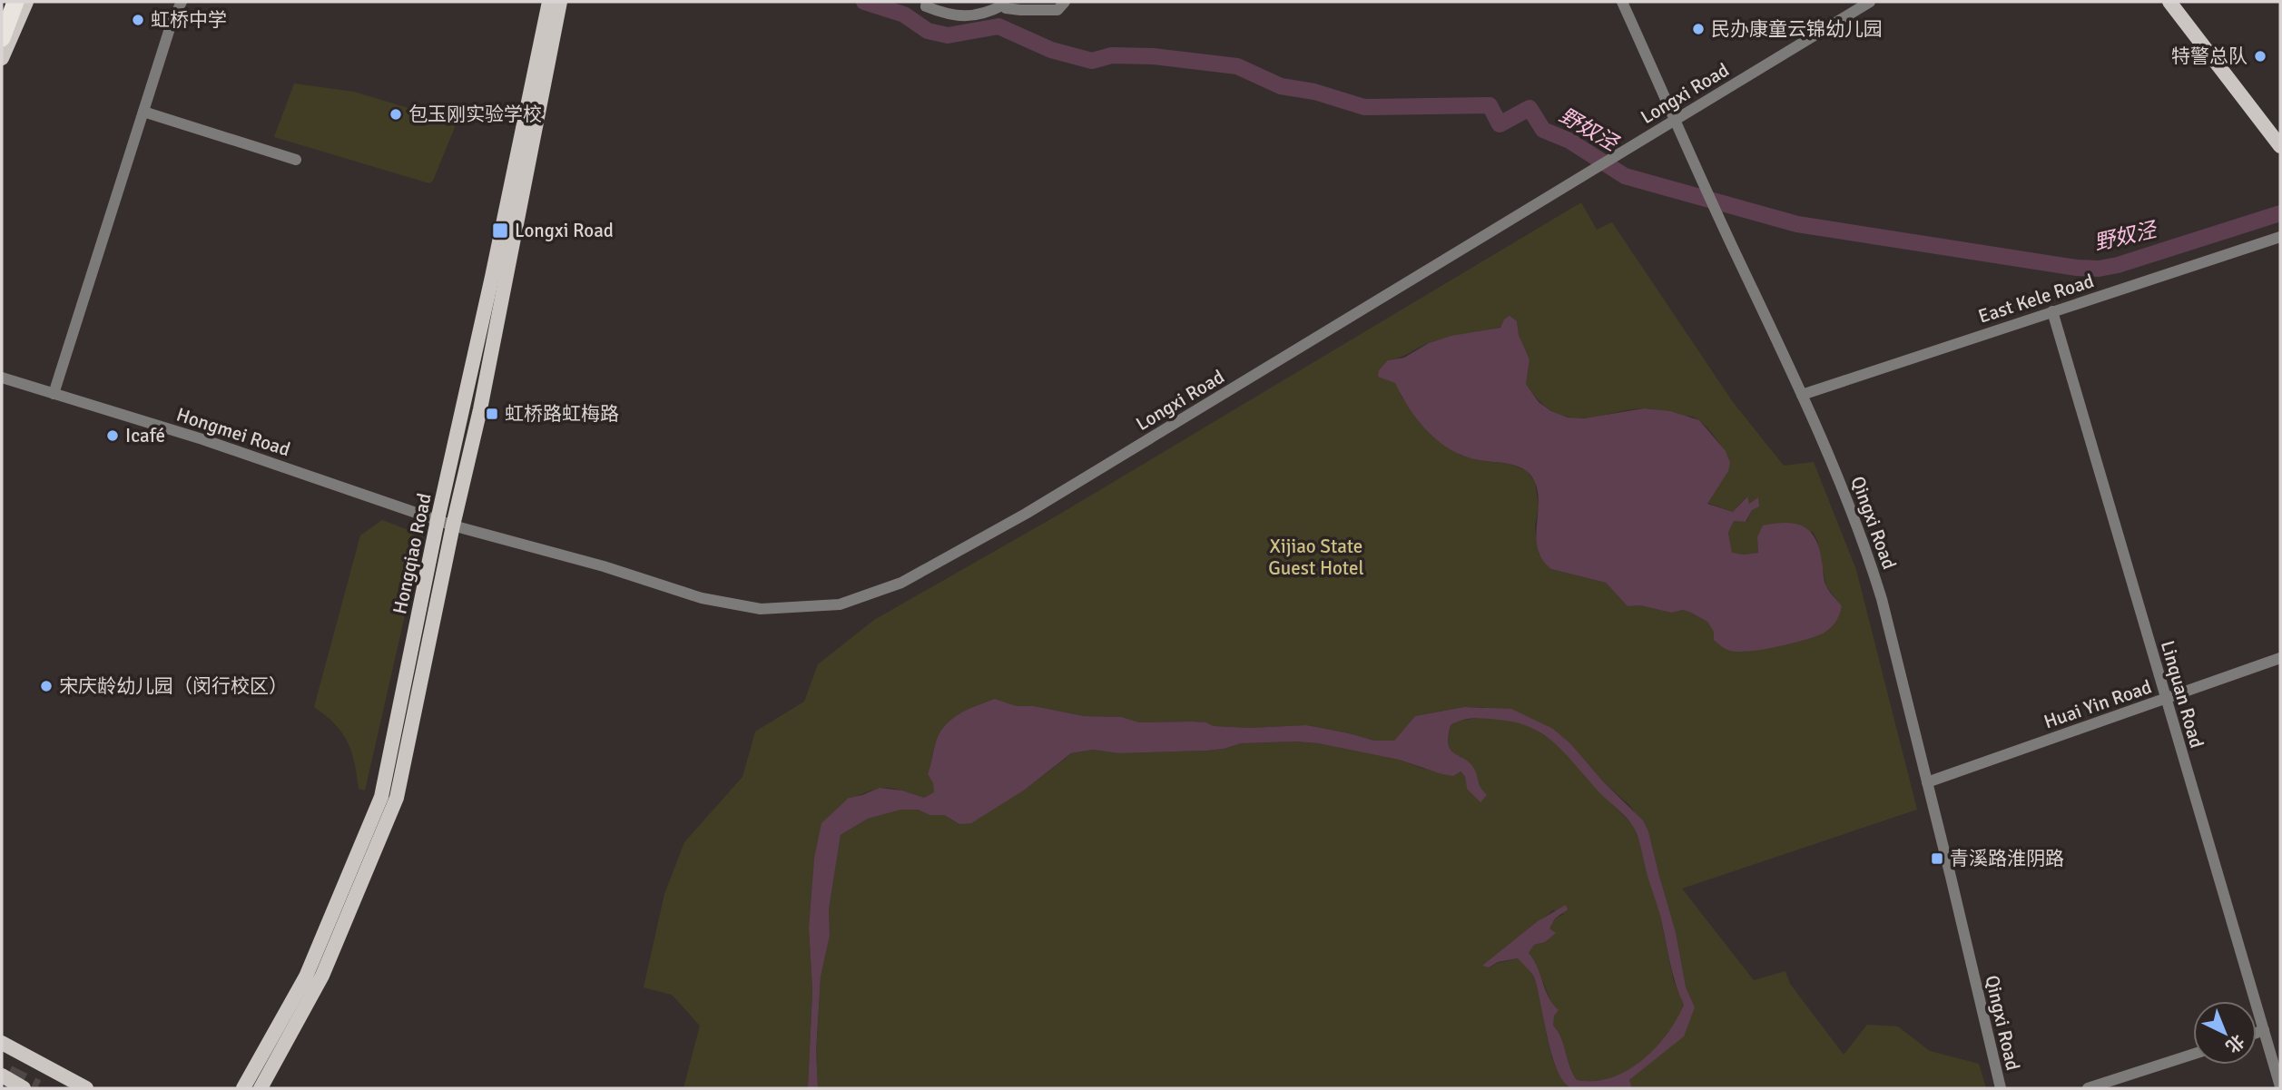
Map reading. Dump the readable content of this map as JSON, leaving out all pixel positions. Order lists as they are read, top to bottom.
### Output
{
  "streets": {
    "main road": ["Hongqiao Road"],
    "street": [
      "Longxi Road",
      "East Kele Road",
      "Hongmei Road",
      "Qingxi Road",
      "Linquan Road",
      "Huai Yin Road"
    ]
  },
  "crossings": [
    ["Longxi Road", "Hongmei Road"],
    ["Longxi Road", "Qingxi Road"],
    ["Longxi Road", "Hongqiao Road"],
    ["East Kele Road", "Qingxi Road"],
    ["East Kele Road", "Linquan Road"],
    ["Hongmei Road", "Hongqiao Road"],
    ["Qingxi Road", "Huai Yin Road"],
    ["Linquan Road", "Huai Yin Road"]
  ],
  "water": ["野奴泾"],
  "parks": ["Xijiao State Guest Hotel"],
  "places": {
    "other": [
      "虹桥中学",
      "民办康童云锦幼儿园",
      "特警总队",
      "包玉刚实验学校",
      "Icafé",
      "宋庆龄幼儿园（闵行校区）"
    ],
    "transit": ["Longxi Road", "虹桥路虹梅路", "青溪路淮阴路"]
  },
  "north": "bottom right"
}
